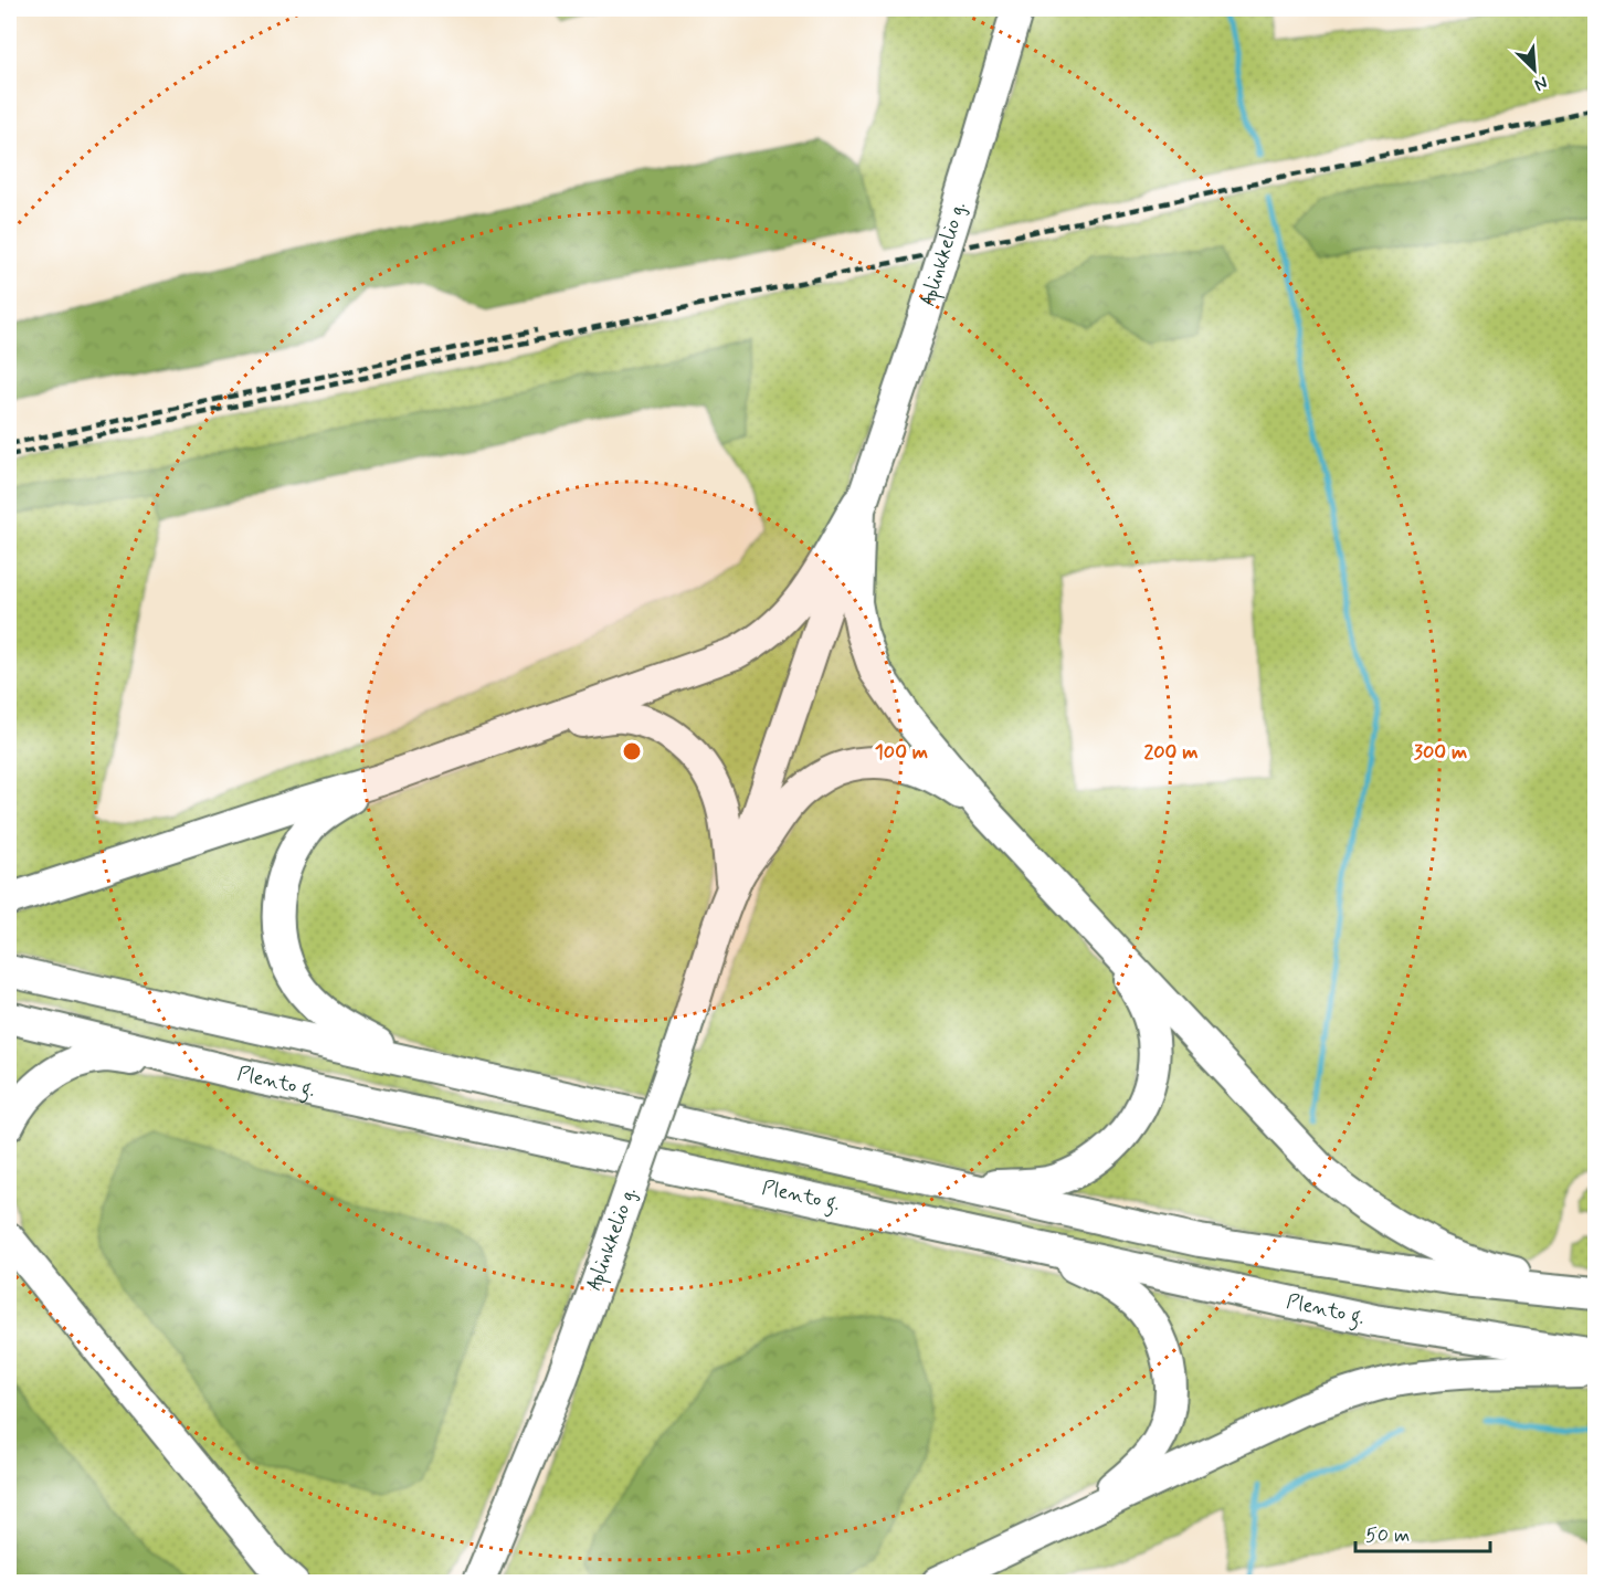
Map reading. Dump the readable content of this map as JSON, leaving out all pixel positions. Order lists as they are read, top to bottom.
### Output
{
  "streets": {
    "highway": ["Aplinkkelio g.", "Plento g."]
  },
  "scale_bar": "50 m",
  "north": "bottom right",
  "rings": ["100 m", "200 m", "300 m"]
}
